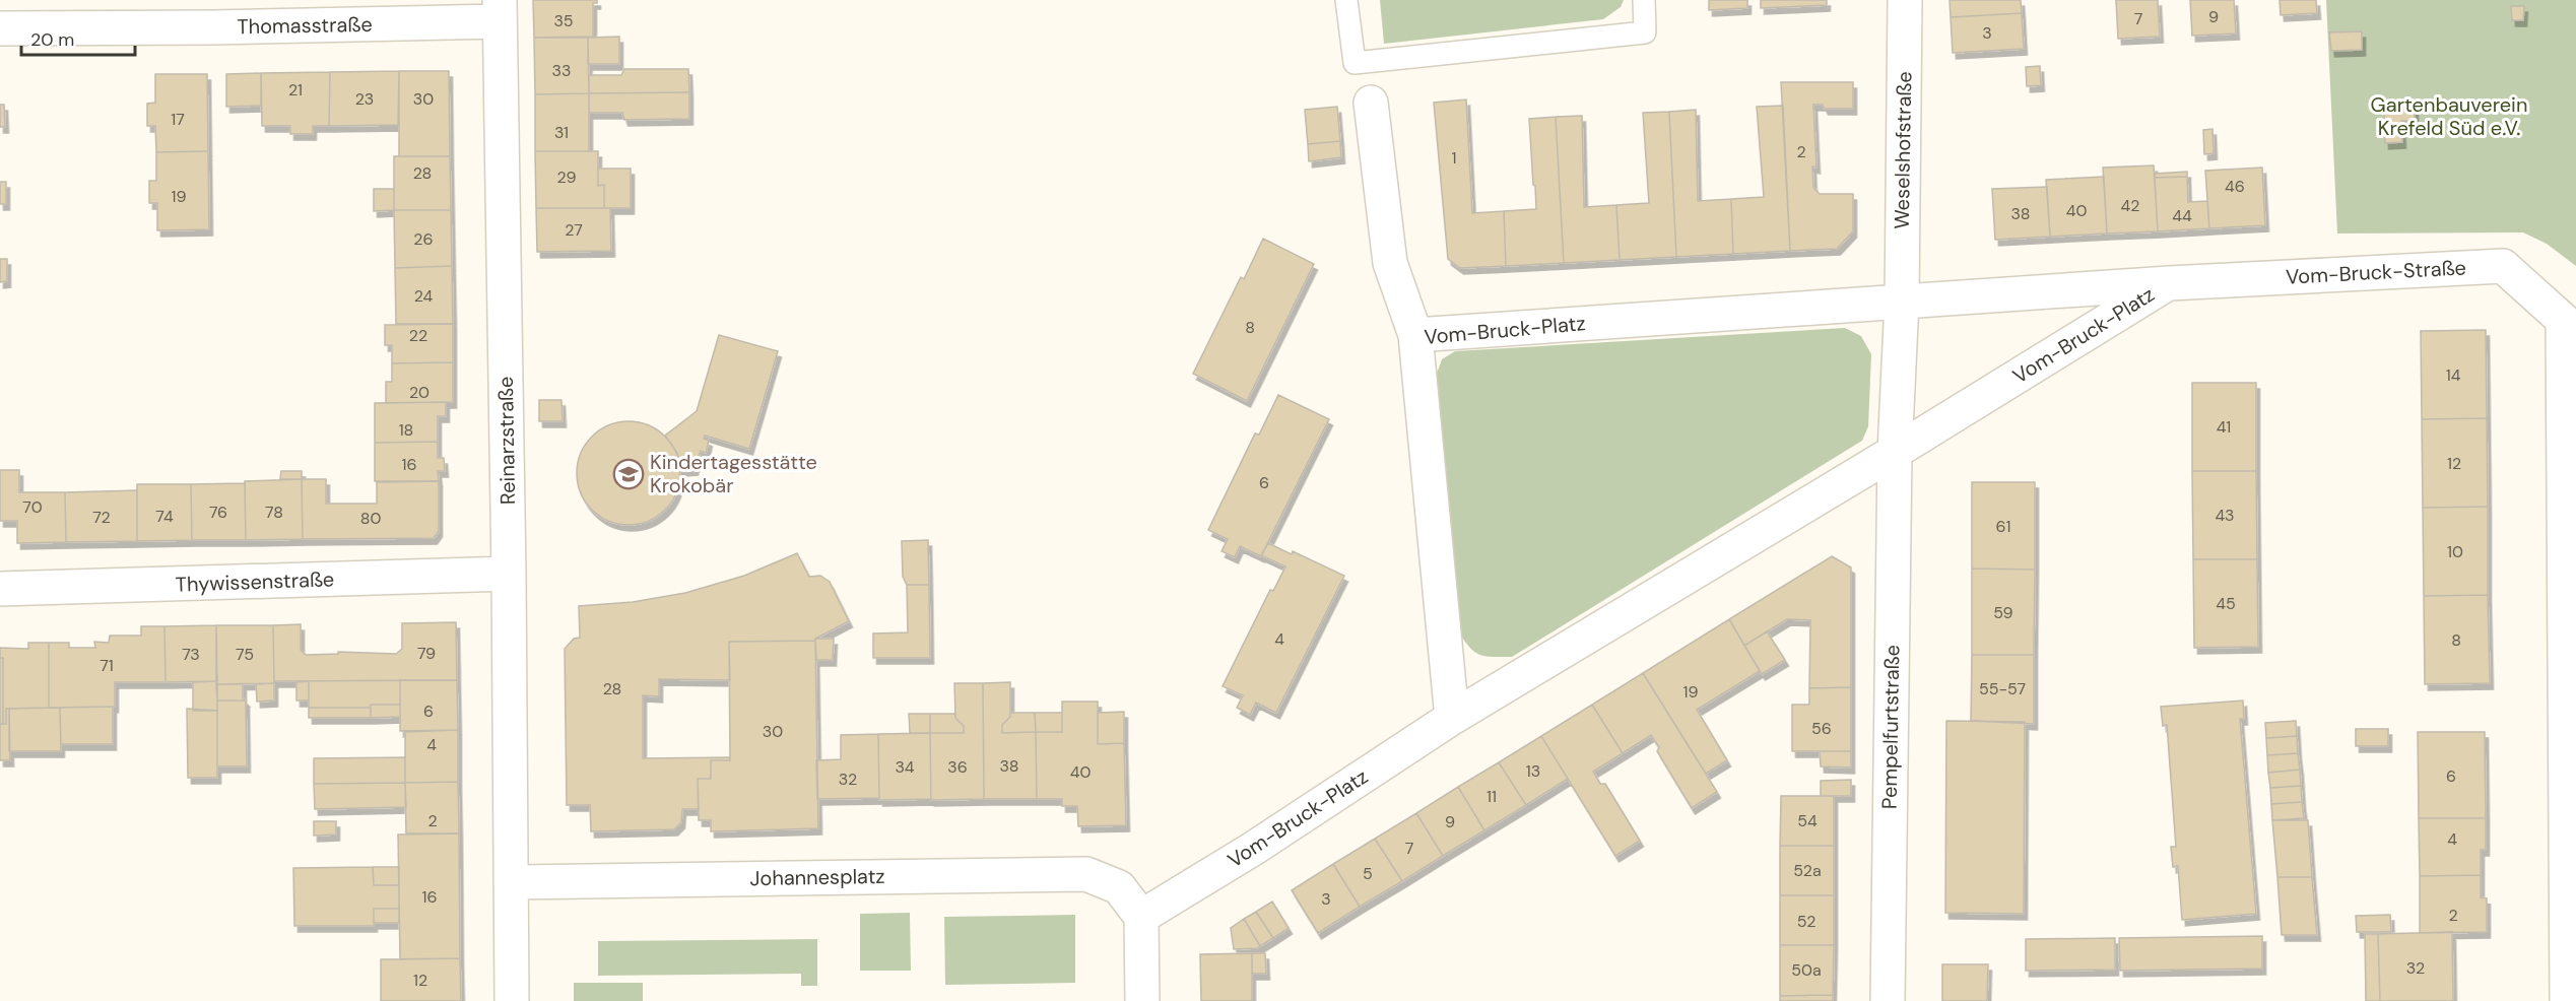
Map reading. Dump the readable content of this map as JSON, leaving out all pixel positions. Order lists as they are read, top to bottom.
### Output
{
  "streets": {
    "street": [
      "Thomasstraße",
      "Weselshofstraße",
      "Vom-Bruck-Straße",
      "Vom-Bruck-Platz",
      "Reinarzstraße",
      "Thywissenstraße",
      "Pempelfurtstraße",
      "Johannesplatz"
    ]
  },
  "crossings": [
    ["Thomasstraße", "Reinarzstraße"],
    ["Weselshofstraße", "Vom-Bruck-Platz"],
    ["Vom-Bruck-Straße", "Vom-Bruck-Platz"],
    ["Vom-Bruck-Platz", "Pempelfurtstraße"],
    ["Vom-Bruck-Platz", "Johannesplatz"],
    ["Reinarzstraße", "Thywissenstraße"],
    ["Reinarzstraße", "Johannesplatz"]
  ],
  "parks": ["Gartenbauverein Krefeld Süd e.V."],
  "places": {
    "school or university": ["Kindertagesstätte Krokobär"]
  },
  "house_numbers": [
    "9",
    "7",
    "35",
    "3",
    "33",
    "21",
    "23",
    "30",
    "17",
    "31",
    "2",
    "1",
    "28",
    "29",
    "46",
    "19",
    "42",
    "40",
    "38",
    "44",
    "27",
    "26",
    "24",
    "8",
    "22",
    "14",
    "20",
    "41",
    "18",
    "12",
    "16",
    "6",
    "70",
    "76",
    "78",
    "43",
    "74",
    "72",
    "80",
    "61",
    "10",
    "45",
    "59",
    "4",
    "8",
    "79",
    "73",
    "75",
    "71",
    "28",
    "55-57",
    "19",
    "6",
    "56",
    "30",
    "4",
    "38",
    "34",
    "36",
    "13",
    "40",
    "6",
    "32",
    "11",
    "2",
    "54",
    "9",
    "4",
    "7",
    "52a",
    "5",
    "16",
    "3",
    "2",
    "52",
    "32",
    "50a",
    "12"
  ],
  "scale_bar": "20 m"
}
